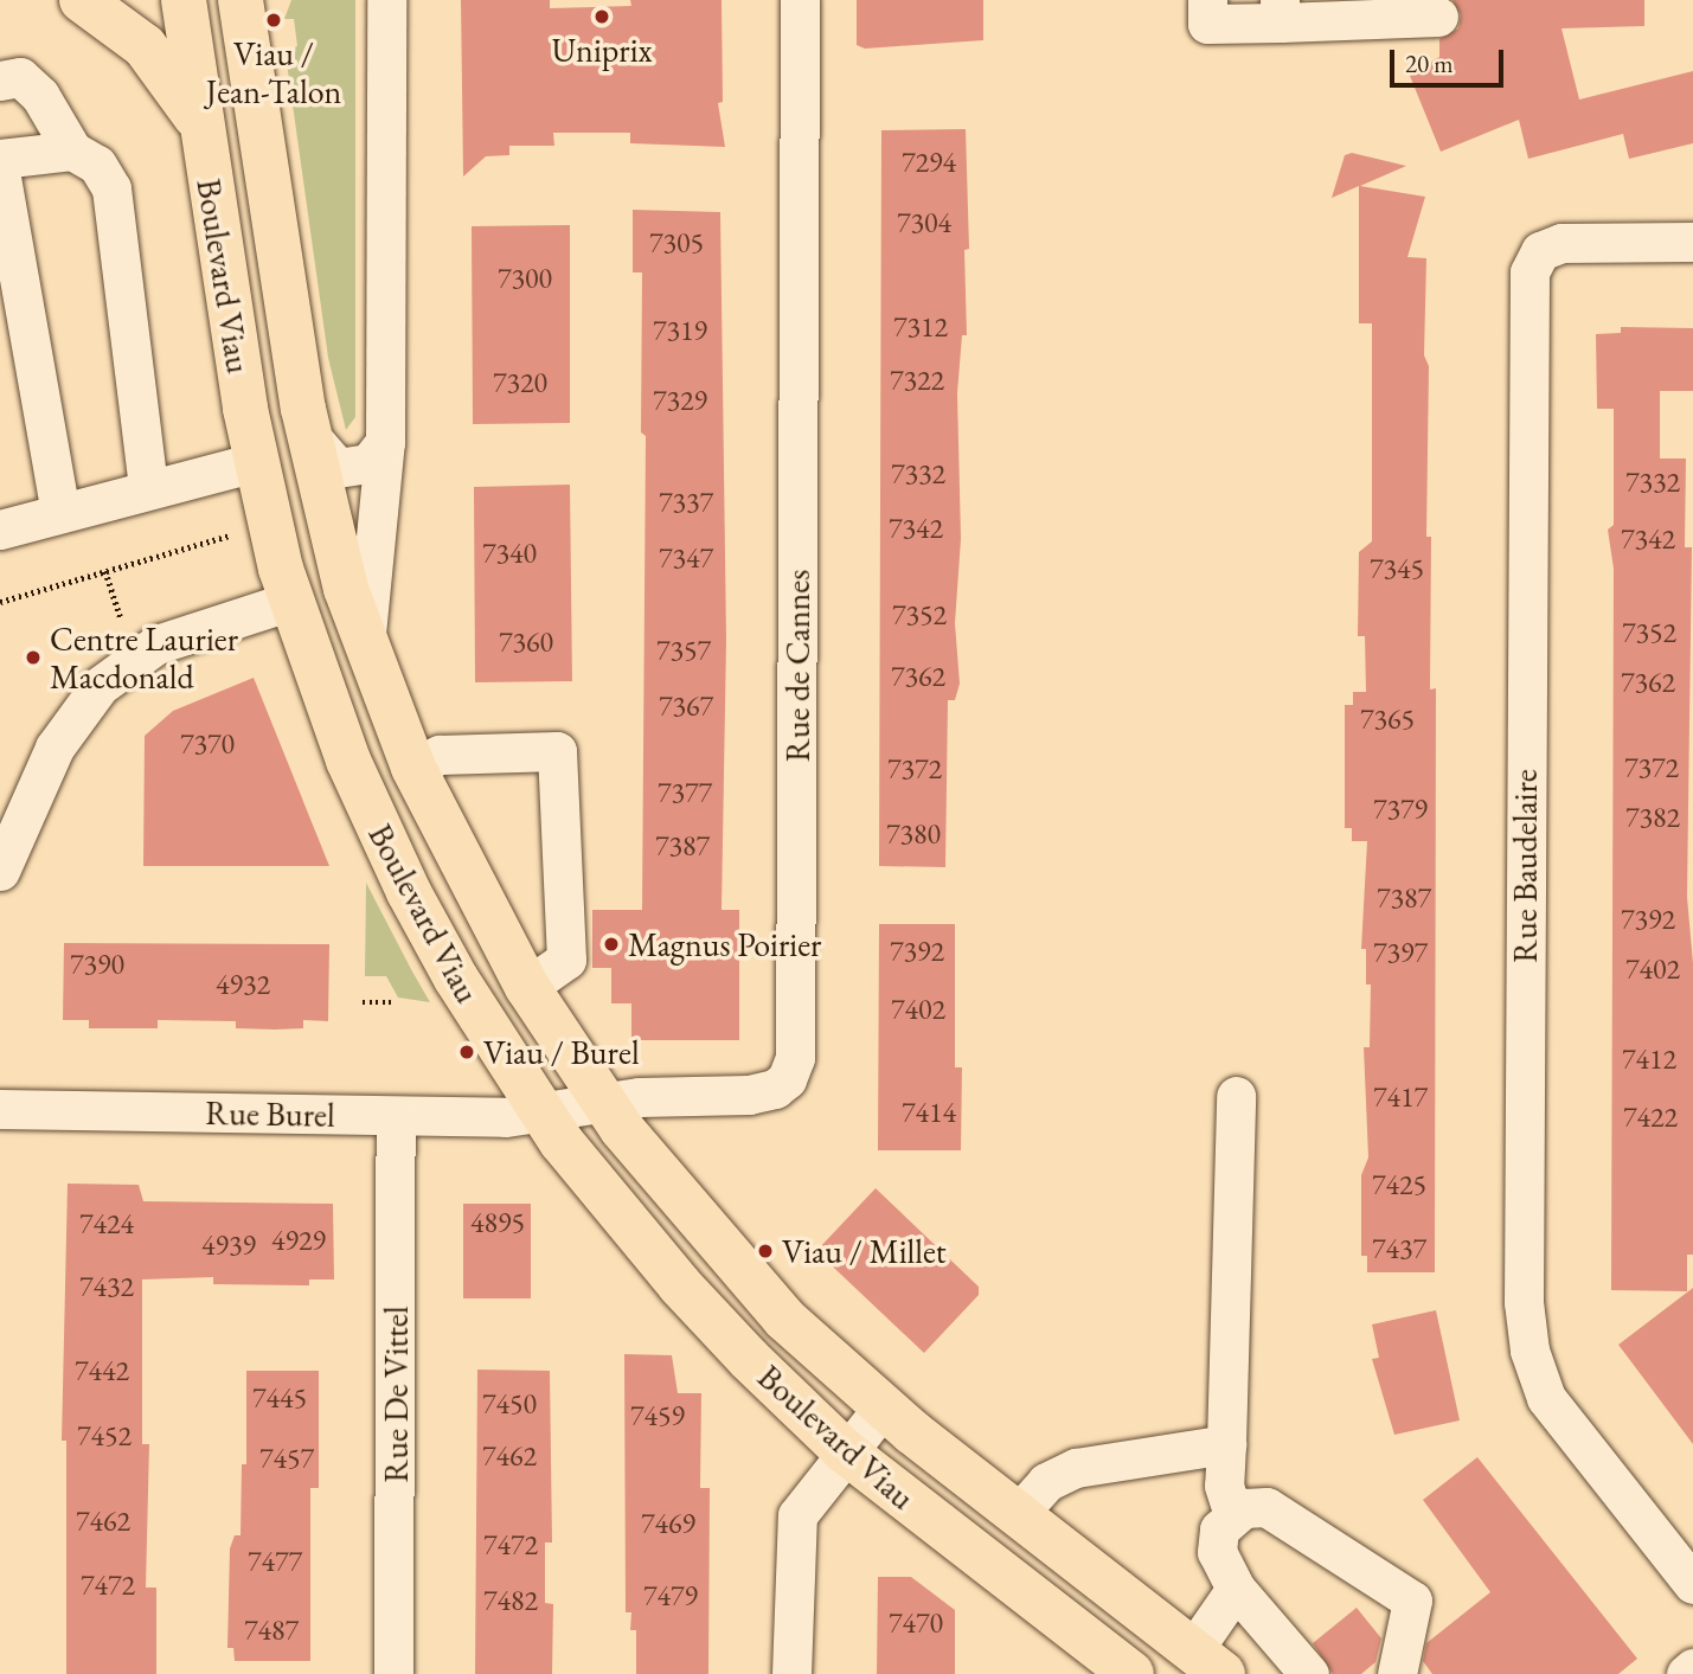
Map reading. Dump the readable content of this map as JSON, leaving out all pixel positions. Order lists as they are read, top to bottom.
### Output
{
  "streets": {
    "main road": ["Boulevard Viau"],
    "street": [
      "Rue de Cannes",
      "Rue Baudelaire",
      "Rue Burel",
      "Rue De Vittel"
    ]
  },
  "crossings": [
    ["Boulevard Viau", "Rue de Cannes"],
    ["Boulevard Viau", "Rue Burel"],
    ["Rue de Cannes", "Rue Burel"],
    ["Rue Burel", "Rue De Vittel"]
  ],
  "places": [
    "Uniprix",
    "Viau / Jean-Talon",
    "Centre Laurier Macdonald",
    "Magnus Poirier",
    "Viau / Burel",
    "Viau / Millet"
  ],
  "house_numbers": [
    "7294",
    "7304",
    "7305",
    "7300",
    "7312",
    "7319",
    "7322",
    "7320",
    "7329",
    "7332",
    "7332",
    "7337",
    "7342",
    "7342",
    "7340",
    "7347",
    "7345",
    "7352",
    "7352",
    "7360",
    "7357",
    "7362",
    "7362",
    "7367",
    "7365",
    "7370",
    "7372",
    "7372",
    "7377",
    "7379",
    "7382",
    "7380",
    "7387",
    "7387",
    "7392",
    "7392",
    "7397",
    "7390",
    "7402",
    "4932",
    "7402",
    "7412",
    "7417",
    "7414",
    "7422",
    "7425",
    "4895",
    "7424",
    "4929",
    "4939",
    "7437",
    "7432",
    "7442",
    "7445",
    "7450",
    "7459",
    "7452",
    "7462",
    "7457",
    "7462",
    "7469",
    "7472",
    "7477",
    "7472",
    "7479",
    "7482",
    "7470",
    "7487"
  ],
  "scale_bar": "20 m"
}
